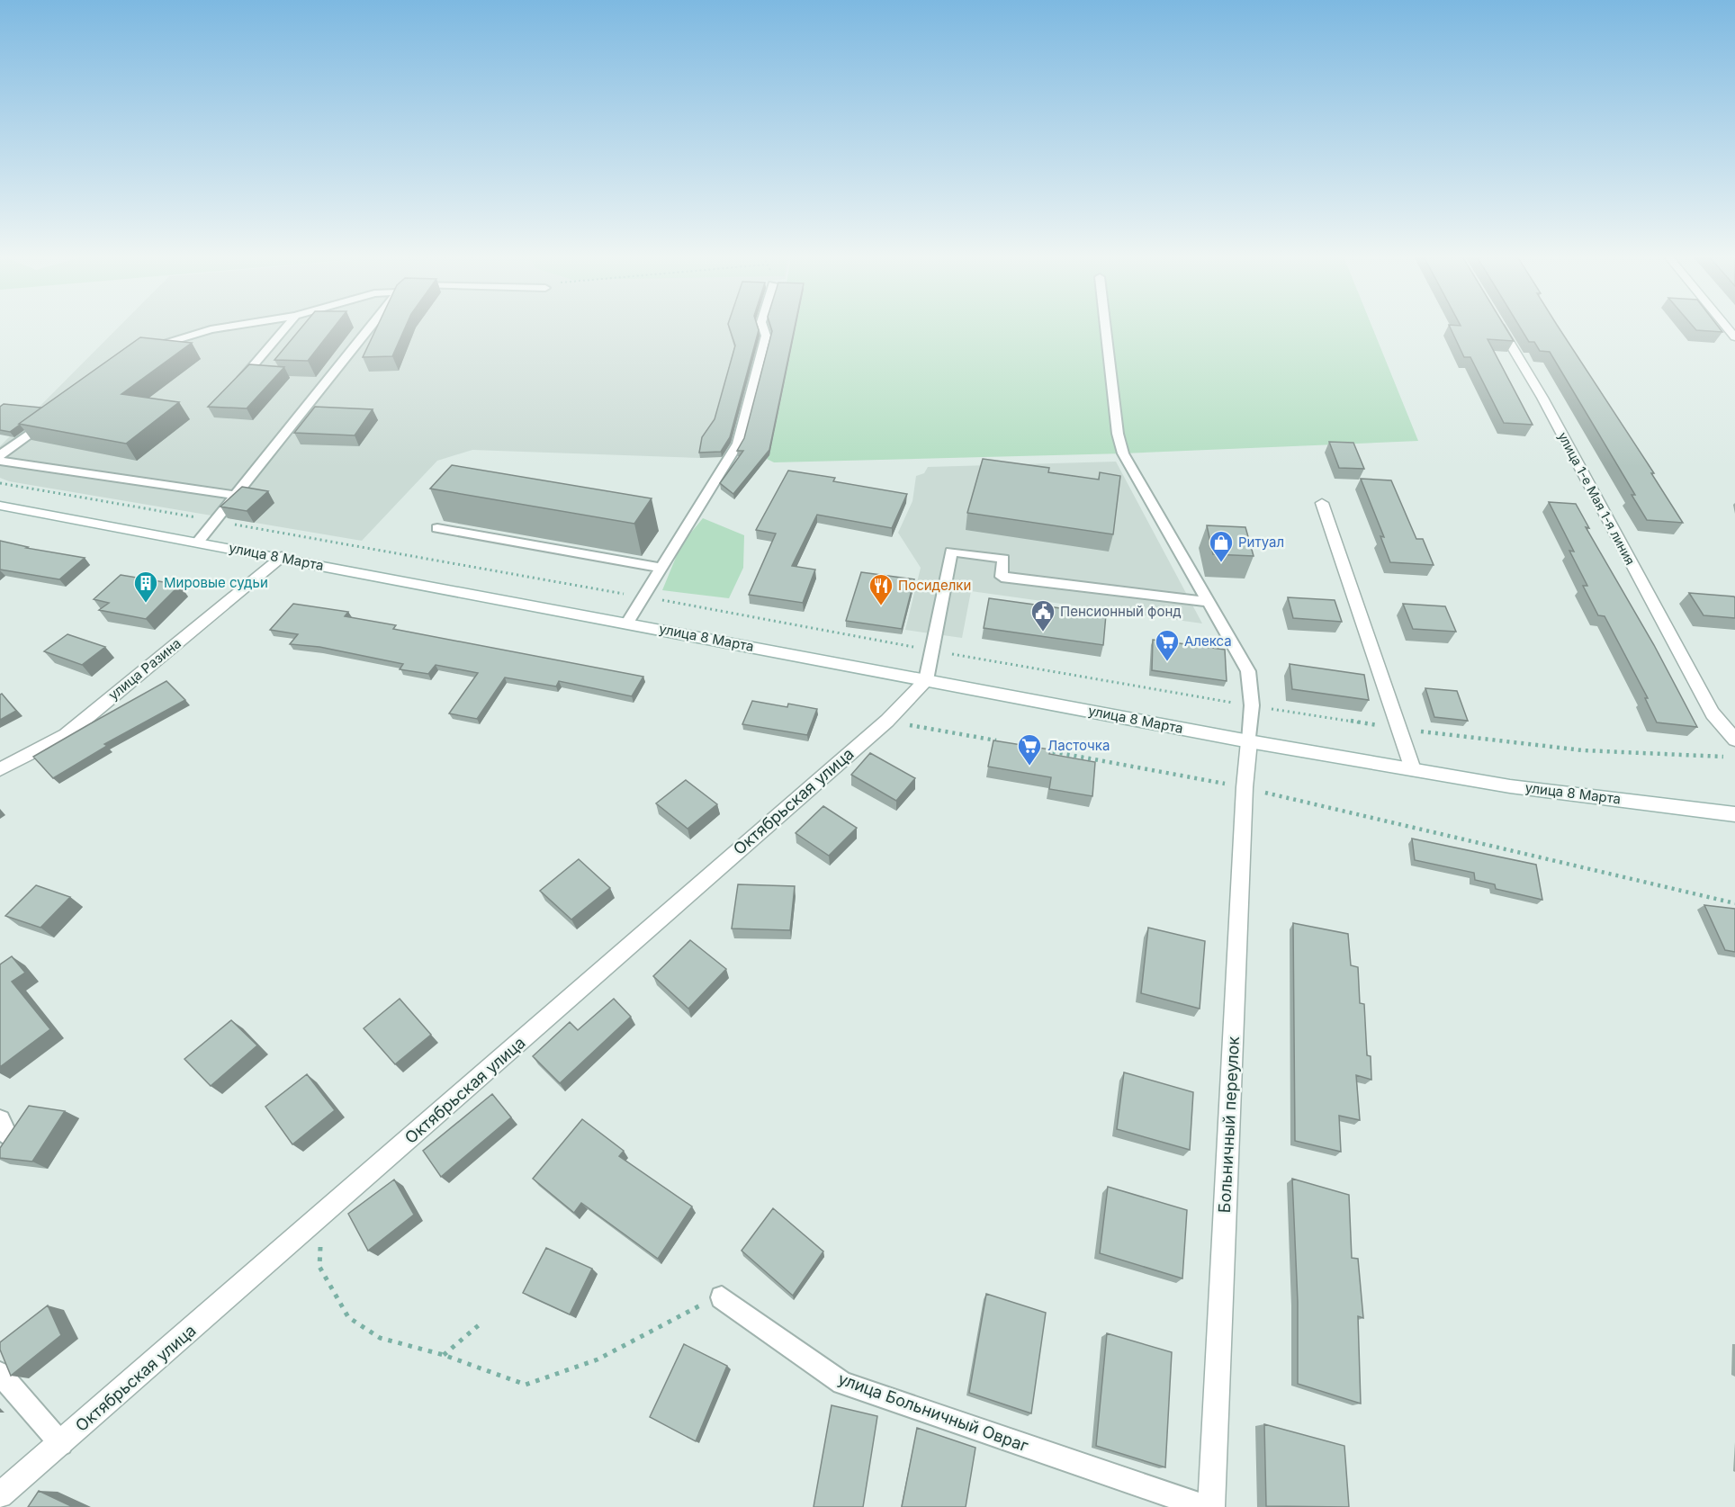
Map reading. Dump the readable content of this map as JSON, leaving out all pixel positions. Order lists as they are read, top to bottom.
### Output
{
  "streets": {
    "street": [
      "улица 1-е Мая 1-я линия",
      "улица 8 Марта",
      "улица Разина",
      "Октябрьская улица",
      "Больничный переулок"
    ],
    "lane": ["улица Больничный Овраг"]
  },
  "crossings": [
    ["улица 8 Марта", "улица Разина"],
    ["улица 8 Марта", "Октябрьская улица"],
    ["улица 8 Марта", "Больничный переулок"]
  ],
  "places": {
    "shop": ["Ритуал"],
    "building": ["Мировые судьи"],
    "restaurant": ["Посиделки"],
    "public building": ["Пенсионный фонд"],
    "supermarket": ["Алекса", "Ласточка"]
  }
}
